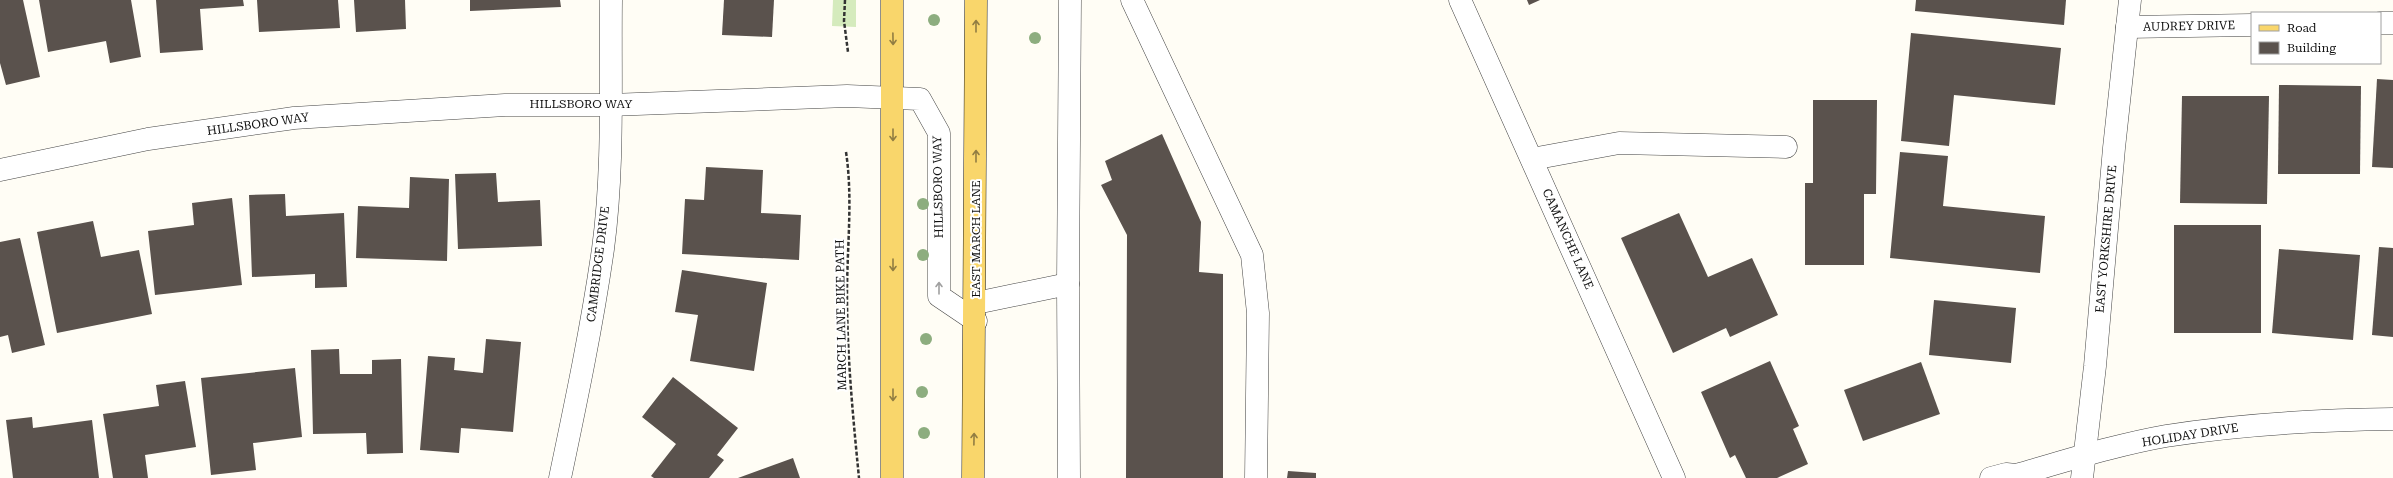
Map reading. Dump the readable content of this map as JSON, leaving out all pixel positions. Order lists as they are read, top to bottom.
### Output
{
  "streets": {
    "main road": ["EAST MARCH LANE"],
    "street": [
      "AUDREY DRIVE",
      "HILLSBORO WAY",
      "CAMANCHE LANE",
      "EAST YORKSHIRE DRIVE",
      "CAMBRIDGE DRIVE",
      "HOLIDAY DRIVE"
    ],
    "path": ["MARCH LANE BIKE PATH"]
  },
  "crossings": [
    ["AUDREY DRIVE", "EAST YORKSHIRE DRIVE"],
    ["HILLSBORO WAY", "EAST MARCH LANE"],
    ["HILLSBORO WAY", "CAMBRIDGE DRIVE"],
    ["EAST YORKSHIRE DRIVE", "HOLIDAY DRIVE"]
  ],
  "legend": ["Road", "Building"]
}
